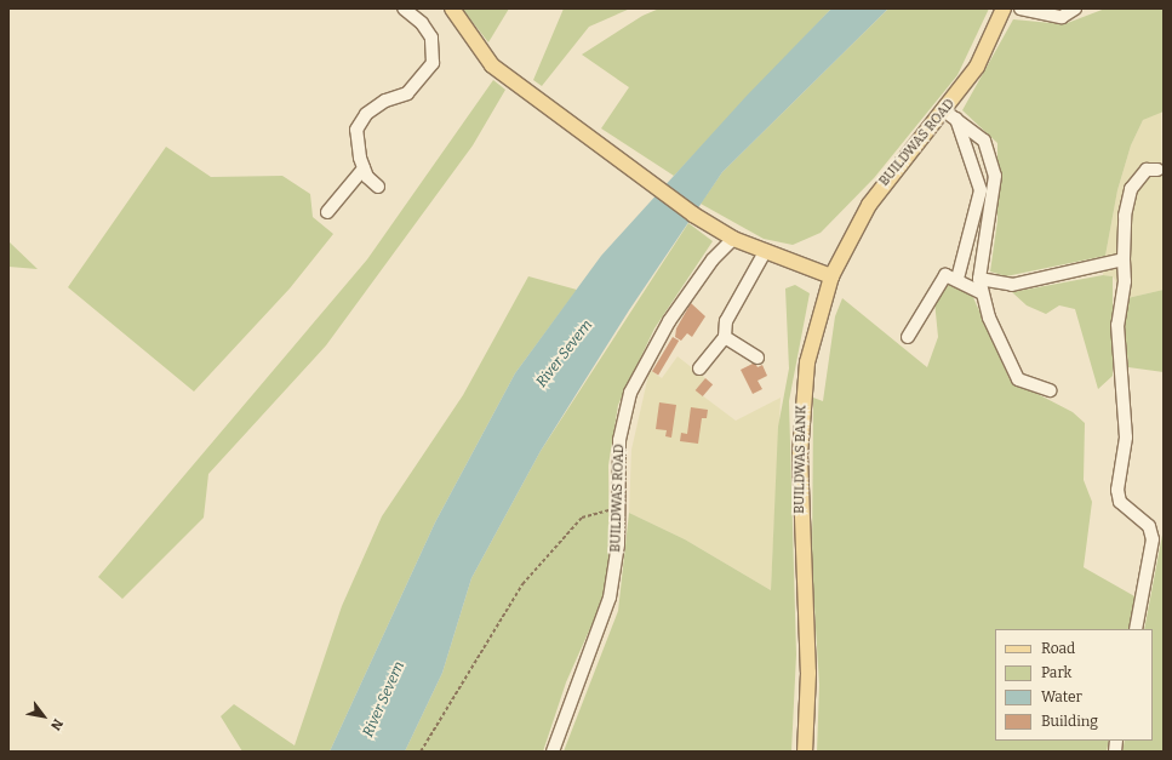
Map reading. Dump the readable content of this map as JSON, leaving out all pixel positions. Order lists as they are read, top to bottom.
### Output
{
  "streets": {
    "main road": ["BUILDWAS ROAD", "BUILDWAS BANK"]
  },
  "crossings": [
    ["BUILDWAS ROAD", "BUILDWAS BANK"]
  ],
  "water": ["River Severn"],
  "legend": [
    "Road",
    "Park",
    "Water",
    "Building"
  ],
  "north": "bottom right"
}
